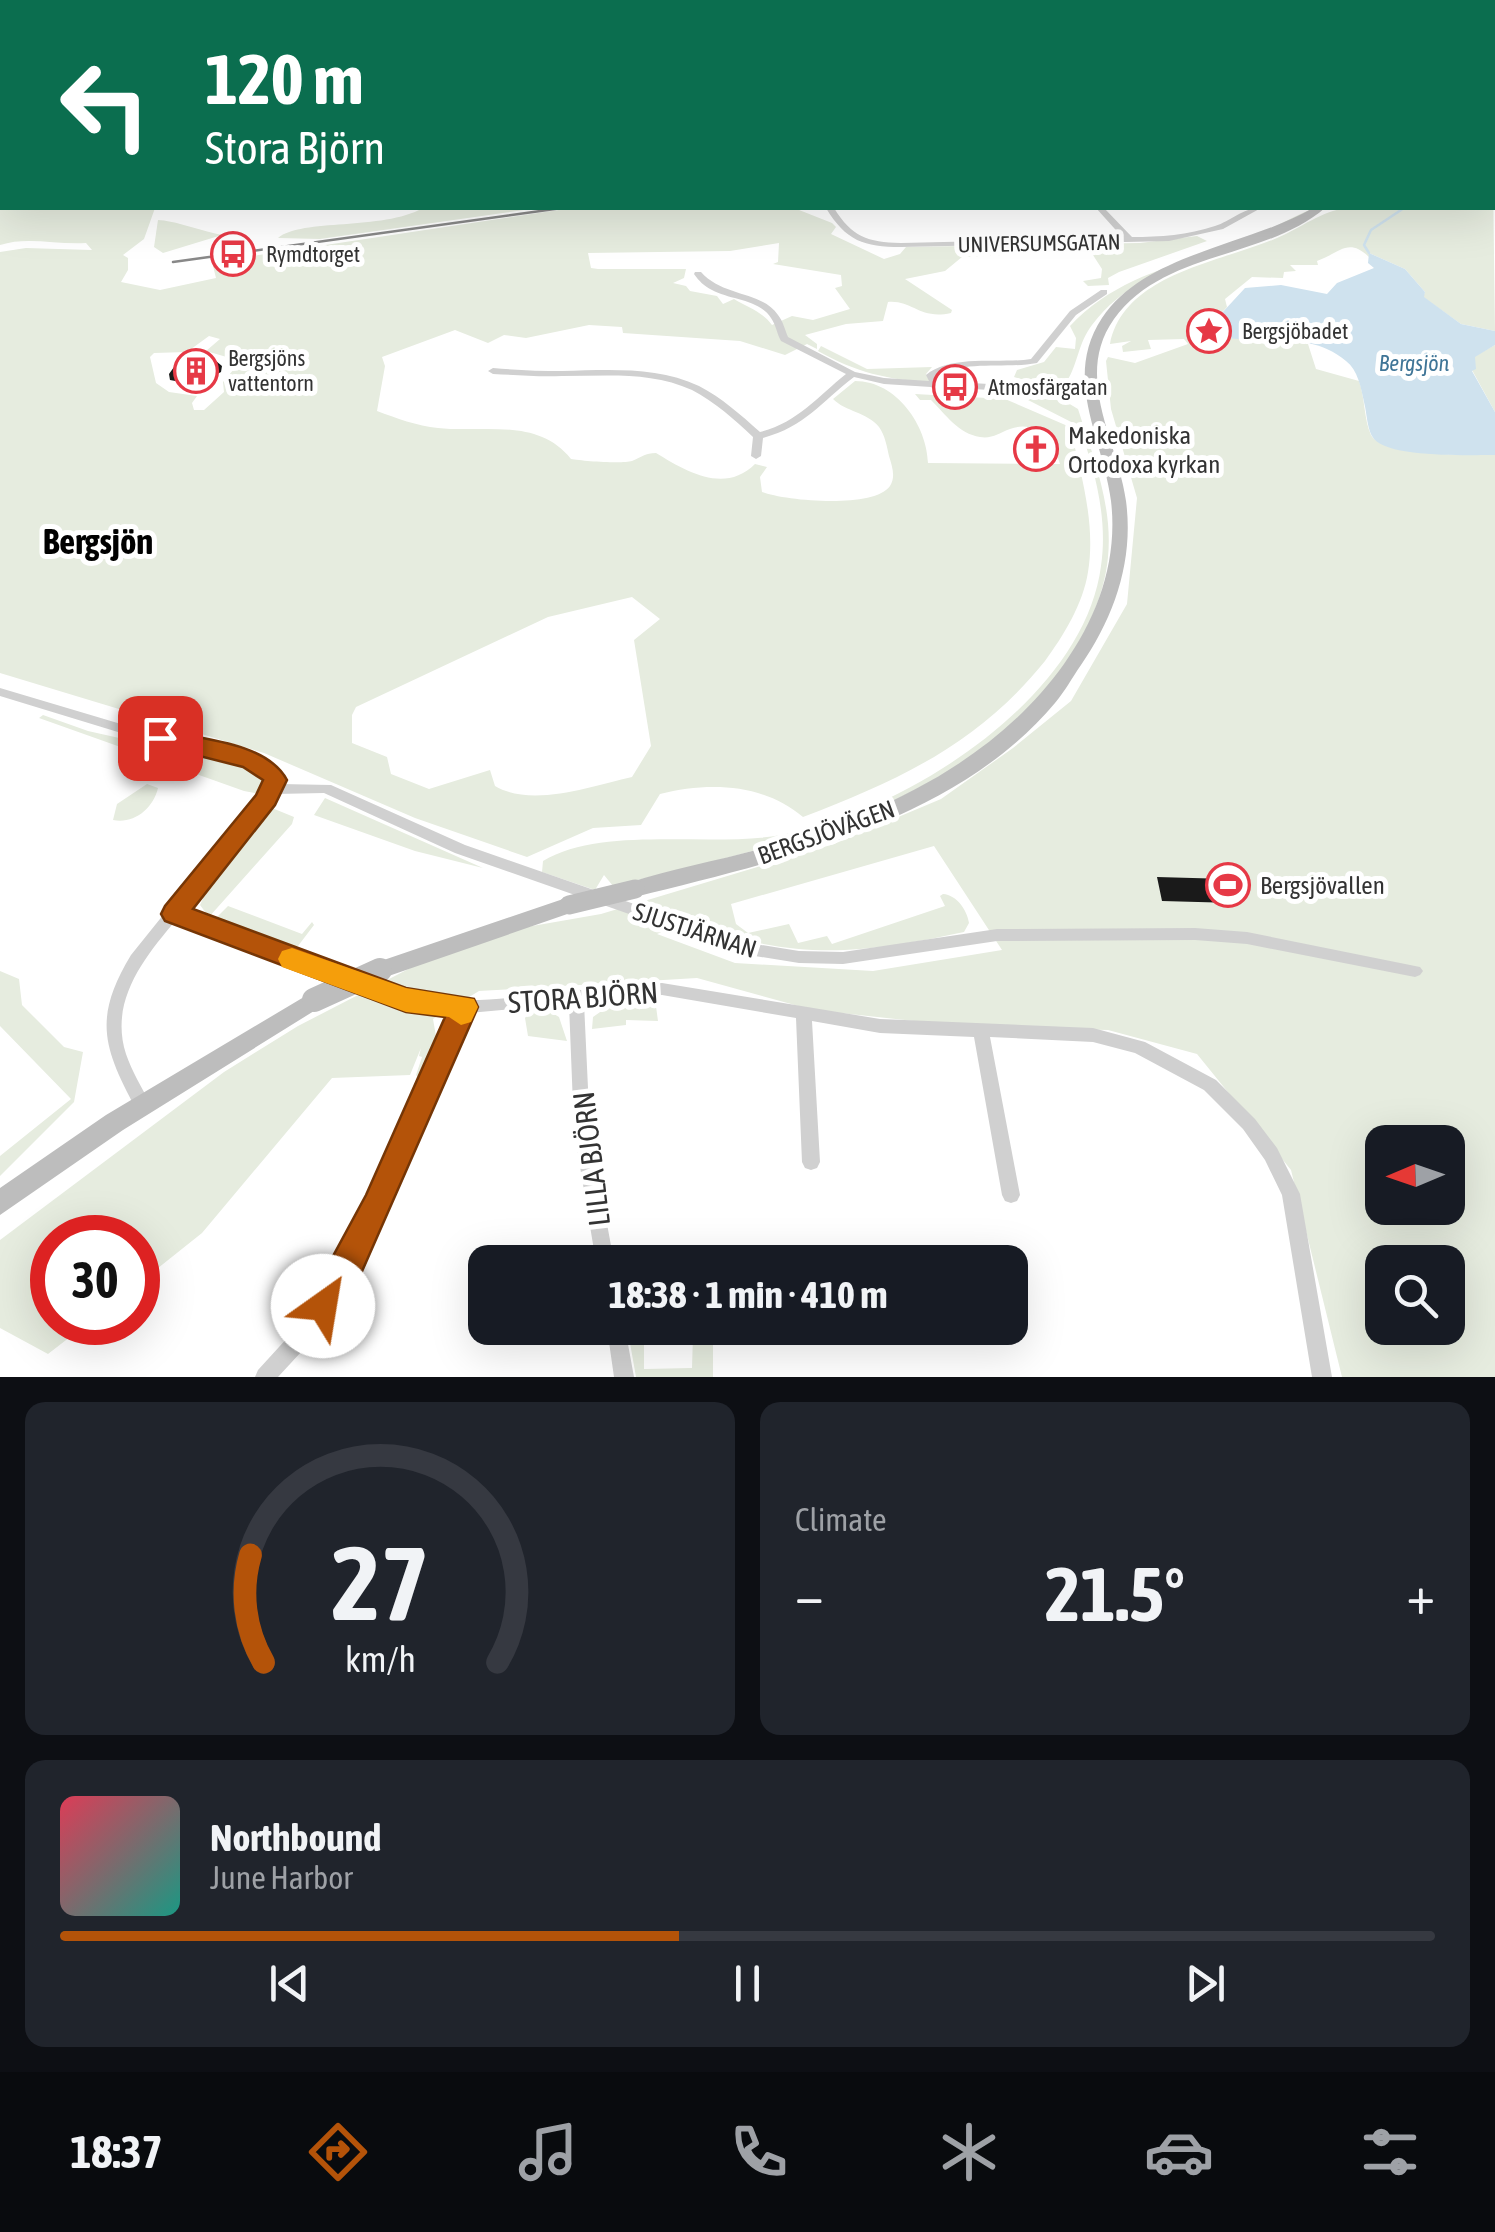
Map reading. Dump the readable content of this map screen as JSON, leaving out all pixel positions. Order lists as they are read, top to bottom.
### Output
{
  "streets": {
    "street": [
      "UNIVERSUMSGATAN",
      "BERGSJÖVÄGEN",
      "SJUSTJÄRNAN",
      "STORA BJÖRN",
      "LILLA BJÖRN"
    ]
  },
  "crossings": [
    ["STORA BJÖRN", "LILLA BJÖRN"]
  ],
  "districts": ["Bergsjön"],
  "water": ["Bergsjön"],
  "places": {
    "bus stop": ["Rymdtorget", "Atmosfärgatan"],
    "place": ["Bergsjöbadet"],
    "building": ["Bergsjöns vattentorn"],
    "church": ["Makedoniska Ortodoxa kyrkan"],
    "sports": ["Bergsjövallen"]
  },
  "north": "left",
  "page": {
    "turn": ["120 m", "Stora Björn"],
    "limit": "30",
    "trip": "18:38 · 1 min · 410 m",
    "tile": "Climate",
    "heat": ["−", "21.5°", "+"],
    "song": ["Northbound", "June Harbor"],
    "tabs": "18:37",
    "gauge": ["27", "km/h"]
  }
}
